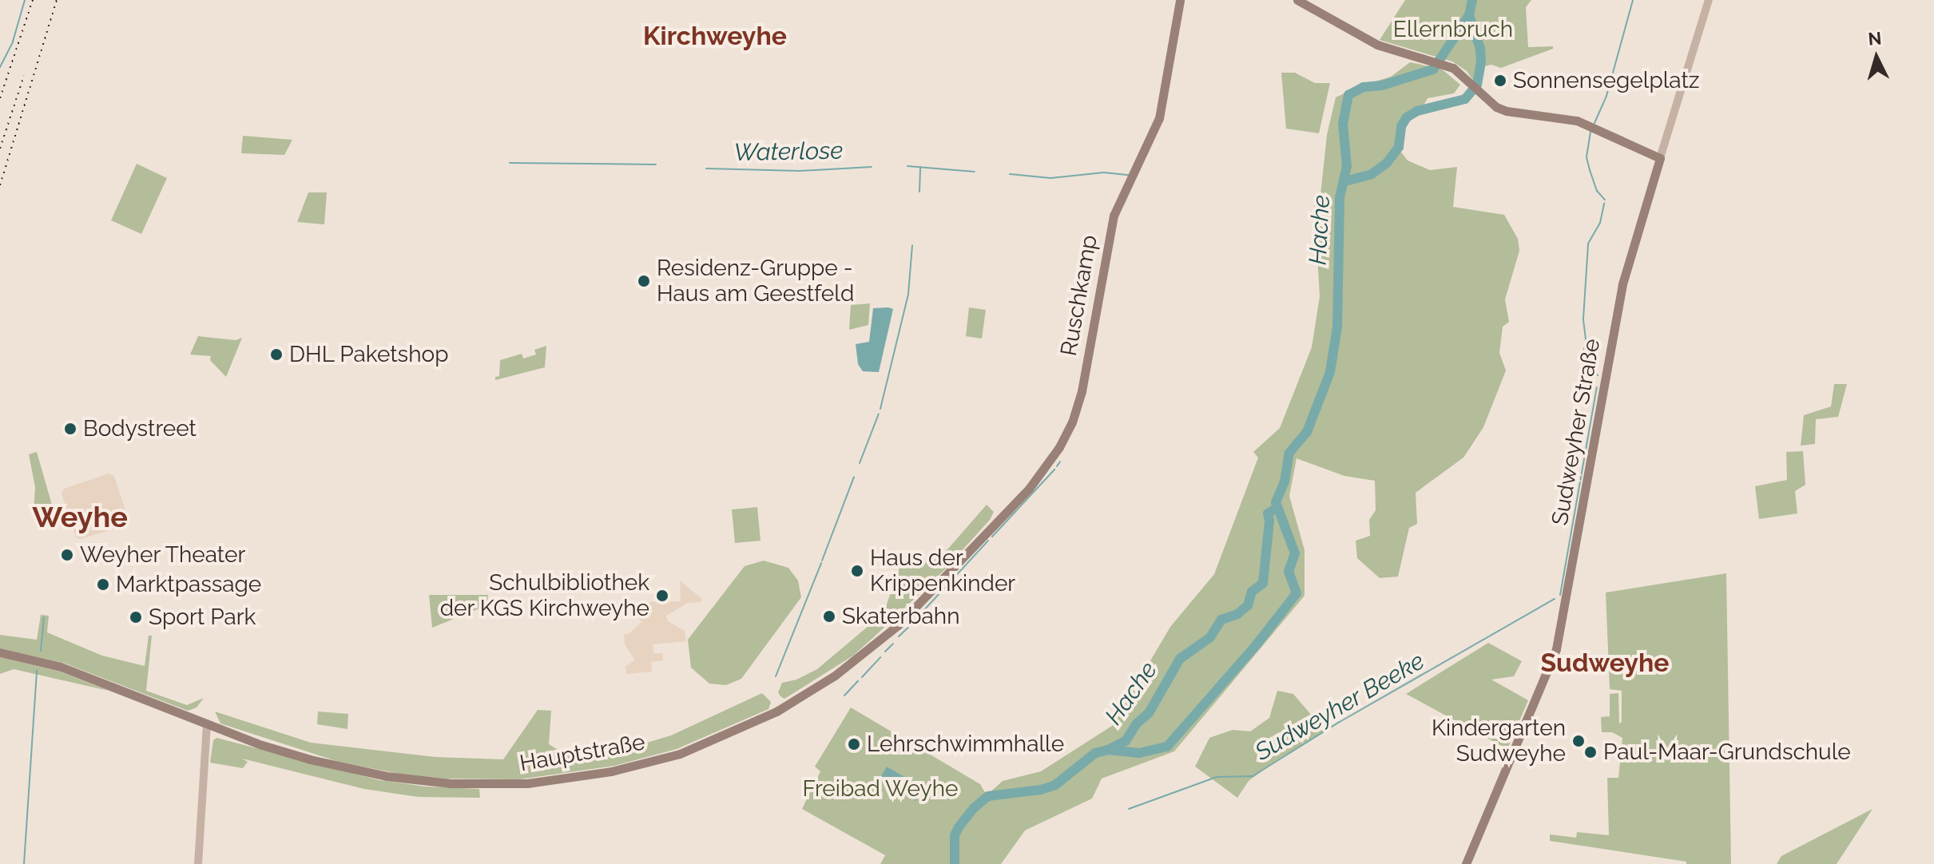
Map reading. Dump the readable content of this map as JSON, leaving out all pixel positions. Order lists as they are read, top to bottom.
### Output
{
  "streets": {
    "main road": ["Ruschkamp", "Sudweyher Straße", "Hauptstraße"]
  },
  "crossings": [
    ["Ruschkamp", "Hauptstraße"]
  ],
  "districts": ["Kirchweyhe", "Weyhe", "Sudweyhe"],
  "water": ["Waterlose", "Hache", "Sudweyher Beeke"],
  "parks": ["Ellernbruch", "Freibad Weyhe"],
  "places": [
    "Sonnensegelplatz",
    "Residenz-Gruppe - Haus am Geestfeld",
    "DHL Paketshop",
    "Bodystreet",
    "Weyher Theater",
    "Haus der Krippenkinder",
    "Marktpassage",
    "Schulbibliothek der KGS Kirchweyhe",
    "Skaterbahn",
    "Sport Park",
    "Kindergarten Sudweyhe",
    "Lehrschwimmhalle",
    "Paul-Maar-Grundschule"
  ],
  "north": "top"
}
